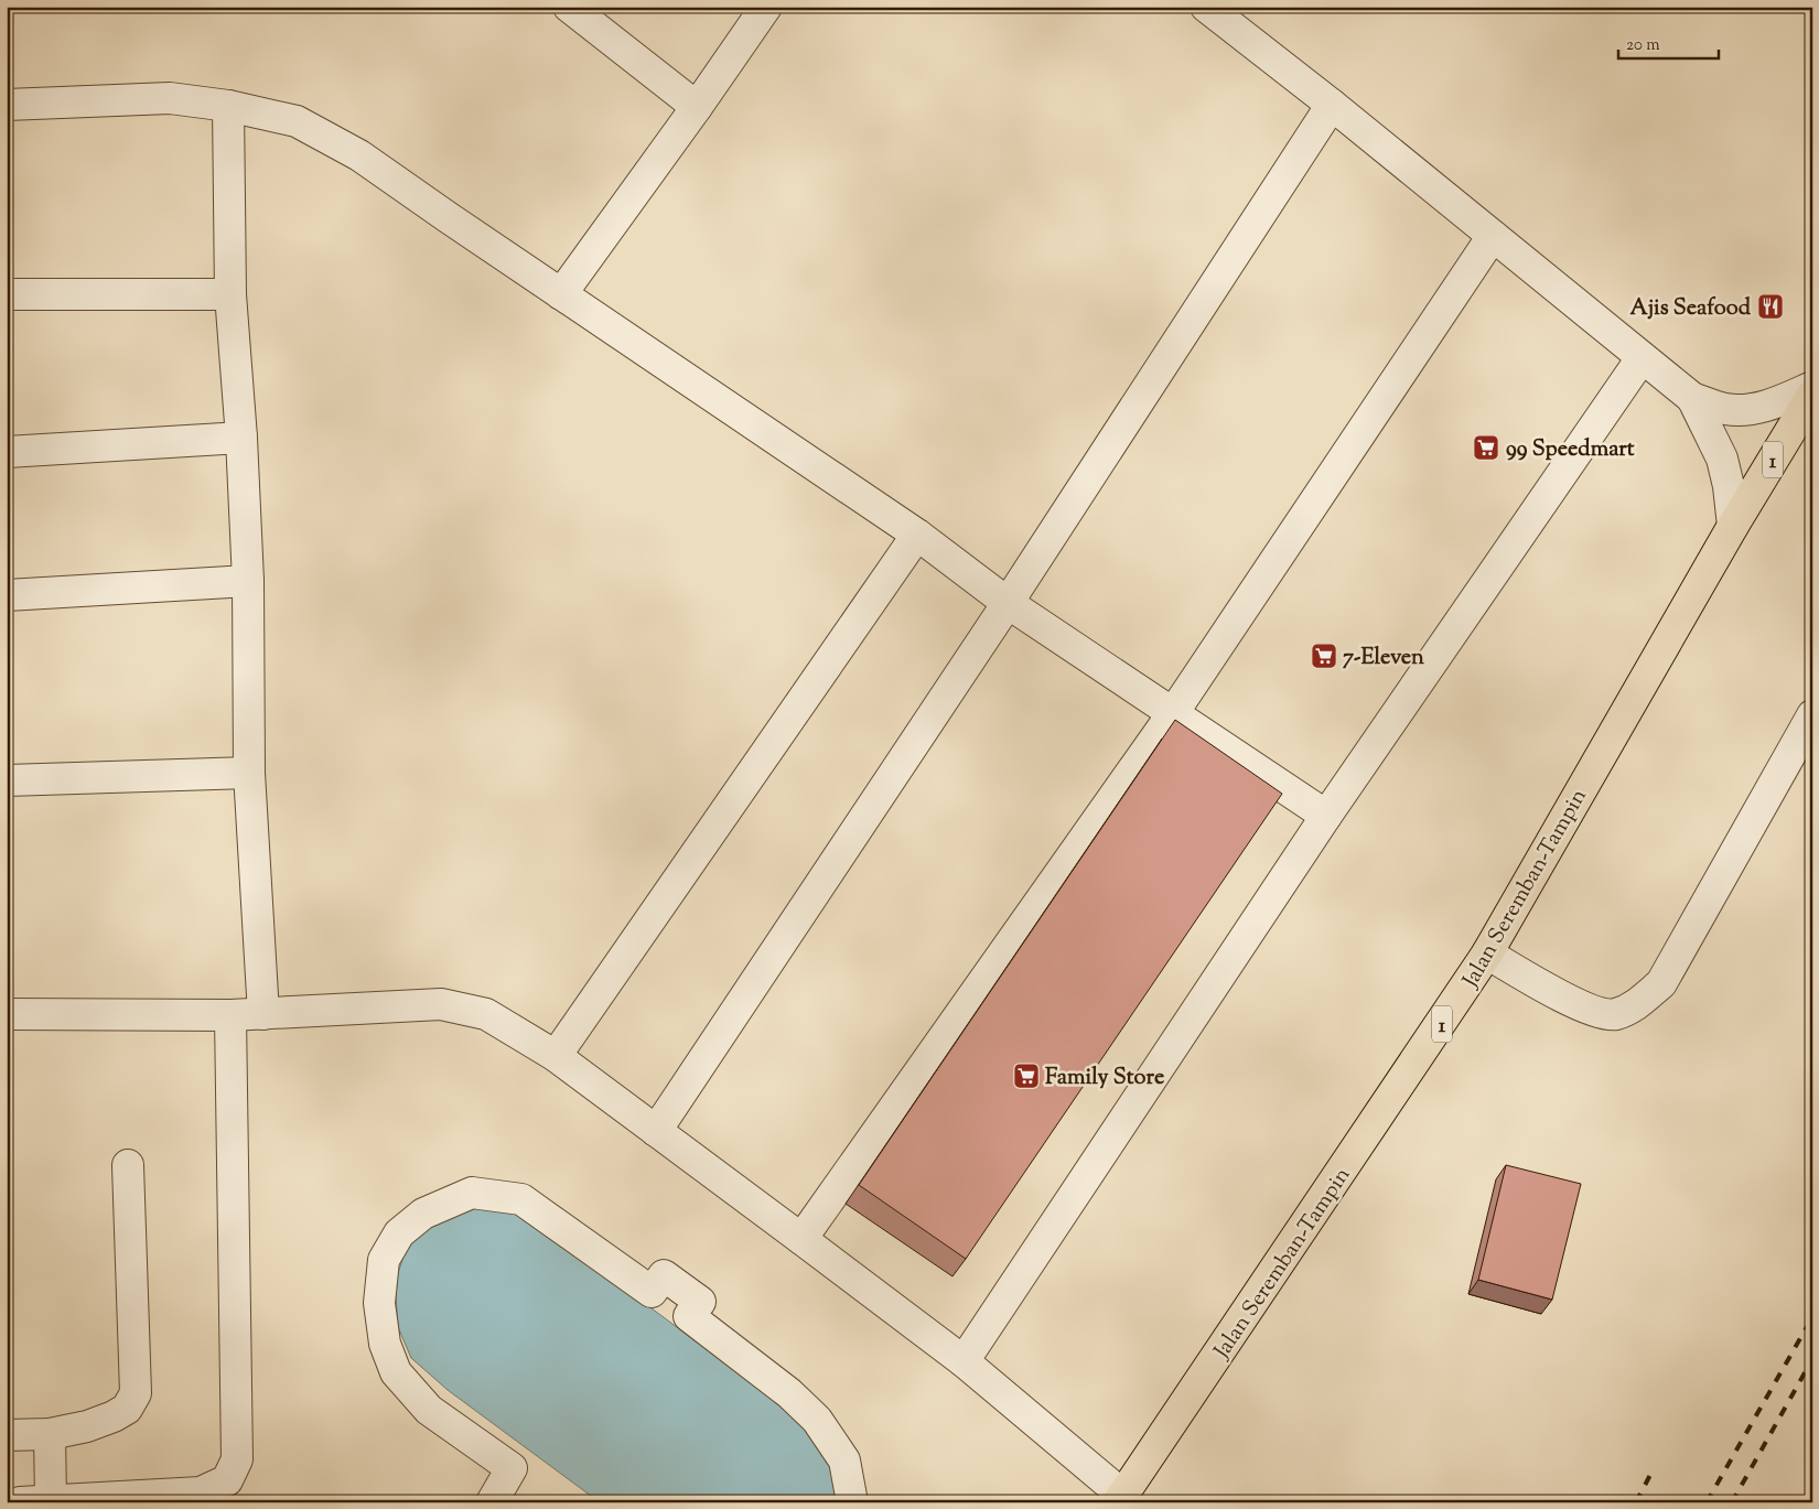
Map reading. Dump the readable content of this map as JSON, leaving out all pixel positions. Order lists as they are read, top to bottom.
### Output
{
  "streets": {
    "highway": ["1", "Jalan Seremban-Tampin"]
  },
  "places": {
    "restaurant": ["Ajis Seafood"],
    "supermarket": ["99 Speedmart", "7-Eleven", "Family Store"]
  },
  "scale_bar": "20 m"
}
